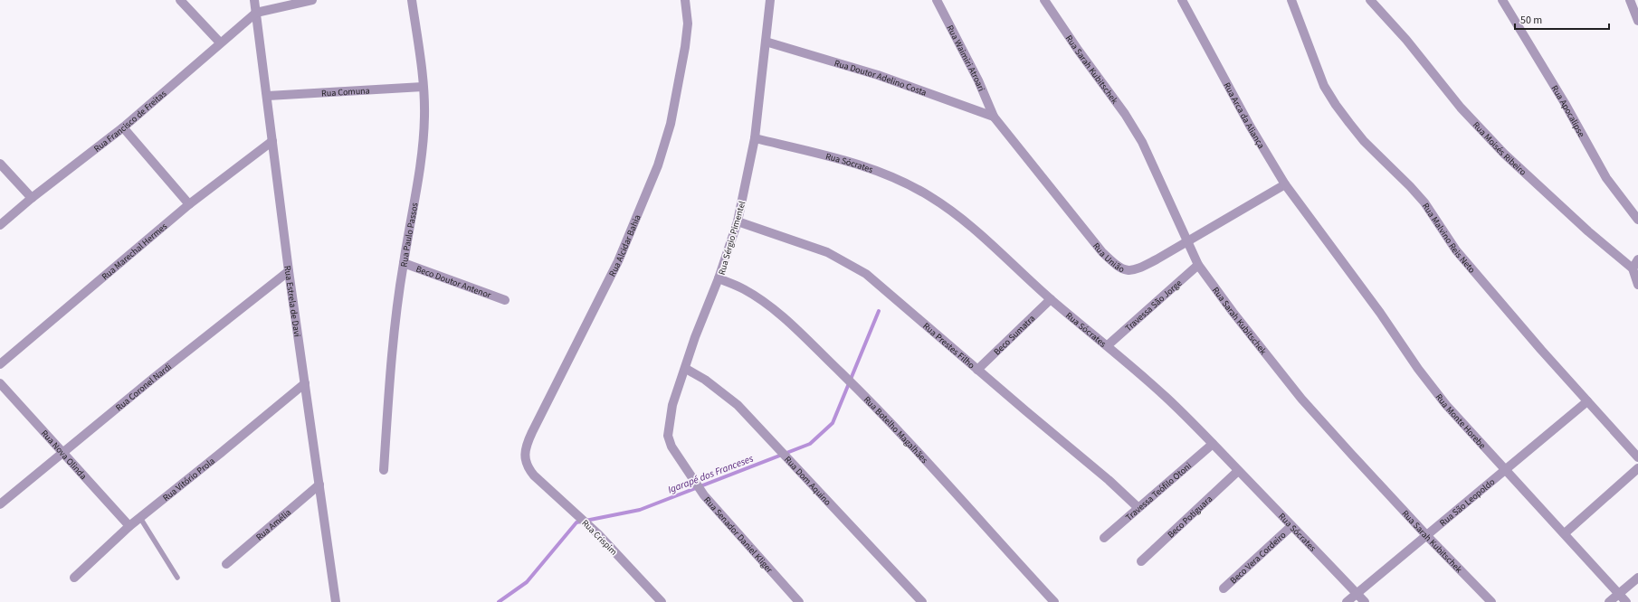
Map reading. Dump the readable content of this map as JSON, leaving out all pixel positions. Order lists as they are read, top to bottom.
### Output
{
  "streets": {
    "street": [
      "Rua Waimiri Atroari",
      "Rua Sarah Kubitschek",
      "Rua Doutor Adelino Costa",
      "Rua Comuna",
      "Rua Apocalipse",
      "Rua Arca da Aliança",
      "Rua Francisco de Freitas",
      "Rua Moisés Ribeiro",
      "Rua Sócrates",
      "Rua Paulo Passos",
      "Rua Sérgio Pimentel",
      "Rua Malvino Reis Neto",
      "Rua Alcidar Bahia",
      "Rua Marechal Hermes",
      "Rua União",
      "Beco Doutor Antenor",
      "Rua Estrela de Davi",
      "Travessa São Jorge",
      "Beco Sumatra",
      "Rua Prestes Filho",
      "Rua Coronel Nardi",
      "Rua Monte Horebe",
      "Rua Botelho Magalhães",
      "Rua Nova Olinda",
      "Rua Vitório Prola",
      "Rua Dom Aquino",
      "Travessa Teófilo Otoni",
      "Rua São Leopoldo",
      "Beco Potiguara",
      "Rua Amélia",
      "Rua Senador Daniel Kliger",
      "Rua Crispim",
      "Beco Vera Cordeiro"
    ]
  },
  "crossings": [
    ["Rua Waimiri Atroari", "Rua Doutor Adelino Costa"],
    ["Rua Waimiri Atroari", "Rua União"],
    ["Rua Sarah Kubitschek", "Rua União"],
    ["Rua Sarah Kubitschek", "Travessa São Jorge"],
    ["Rua Sarah Kubitschek", "Rua São Leopoldo"],
    ["Rua Doutor Adelino Costa", "Rua Sérgio Pimentel"],
    ["Rua Doutor Adelino Costa", "Rua União"],
    ["Rua Comuna", "Rua Paulo Passos"],
    ["Rua Comuna", "Rua Estrela de Davi"],
    ["Rua Arca da Aliança", "Rua União"],
    ["Rua Arca da Aliança", "Rua Monte Horebe"],
    ["Rua Francisco de Freitas", "Rua Estrela de Davi"],
    ["Rua Sócrates", "Rua Sérgio Pimentel"],
    ["Rua Sócrates", "Travessa São Jorge"],
    ["Rua Sócrates", "Beco Sumatra"],
    ["Rua Sócrates", "Travessa Teófilo Otoni"],
    ["Rua Sócrates", "Rua São Leopoldo"],
    ["Rua Sócrates", "Beco Potiguara"],
    ["Rua Sócrates", "Beco Vera Cordeiro"],
    ["Rua Paulo Passos", "Beco Doutor Antenor"],
    ["Rua Sérgio Pimentel", "Rua Prestes Filho"],
    ["Rua Sérgio Pimentel", "Rua Botelho Magalhães"],
    ["Rua Sérgio Pimentel", "Rua Dom Aquino"],
    ["Rua Sérgio Pimentel", "Rua Senador Daniel Kliger"],
    ["Rua Malvino Reis Neto", "Rua São Leopoldo"],
    ["Rua Alcidar Bahia", "Rua Crispim"],
    ["Rua Marechal Hermes", "Rua Estrela de Davi"],
    ["Rua Estrela de Davi", "Rua Coronel Nardi"],
    ["Rua Estrela de Davi", "Rua Vitório Prola"],
    ["Rua Estrela de Davi", "Rua Amélia"],
    ["Beco Sumatra", "Rua Prestes Filho"],
    ["Rua Prestes Filho", "Travessa Teófilo Otoni"],
    ["Rua Coronel Nardi", "Rua Nova Olinda"],
    ["Rua Monte Horebe", "Rua São Leopoldo"],
    ["Rua Nova Olinda", "Rua Vitório Prola"]
  ],
  "water": ["Igarapé dos Franceses"],
  "scale_bar": "50 m"
}
